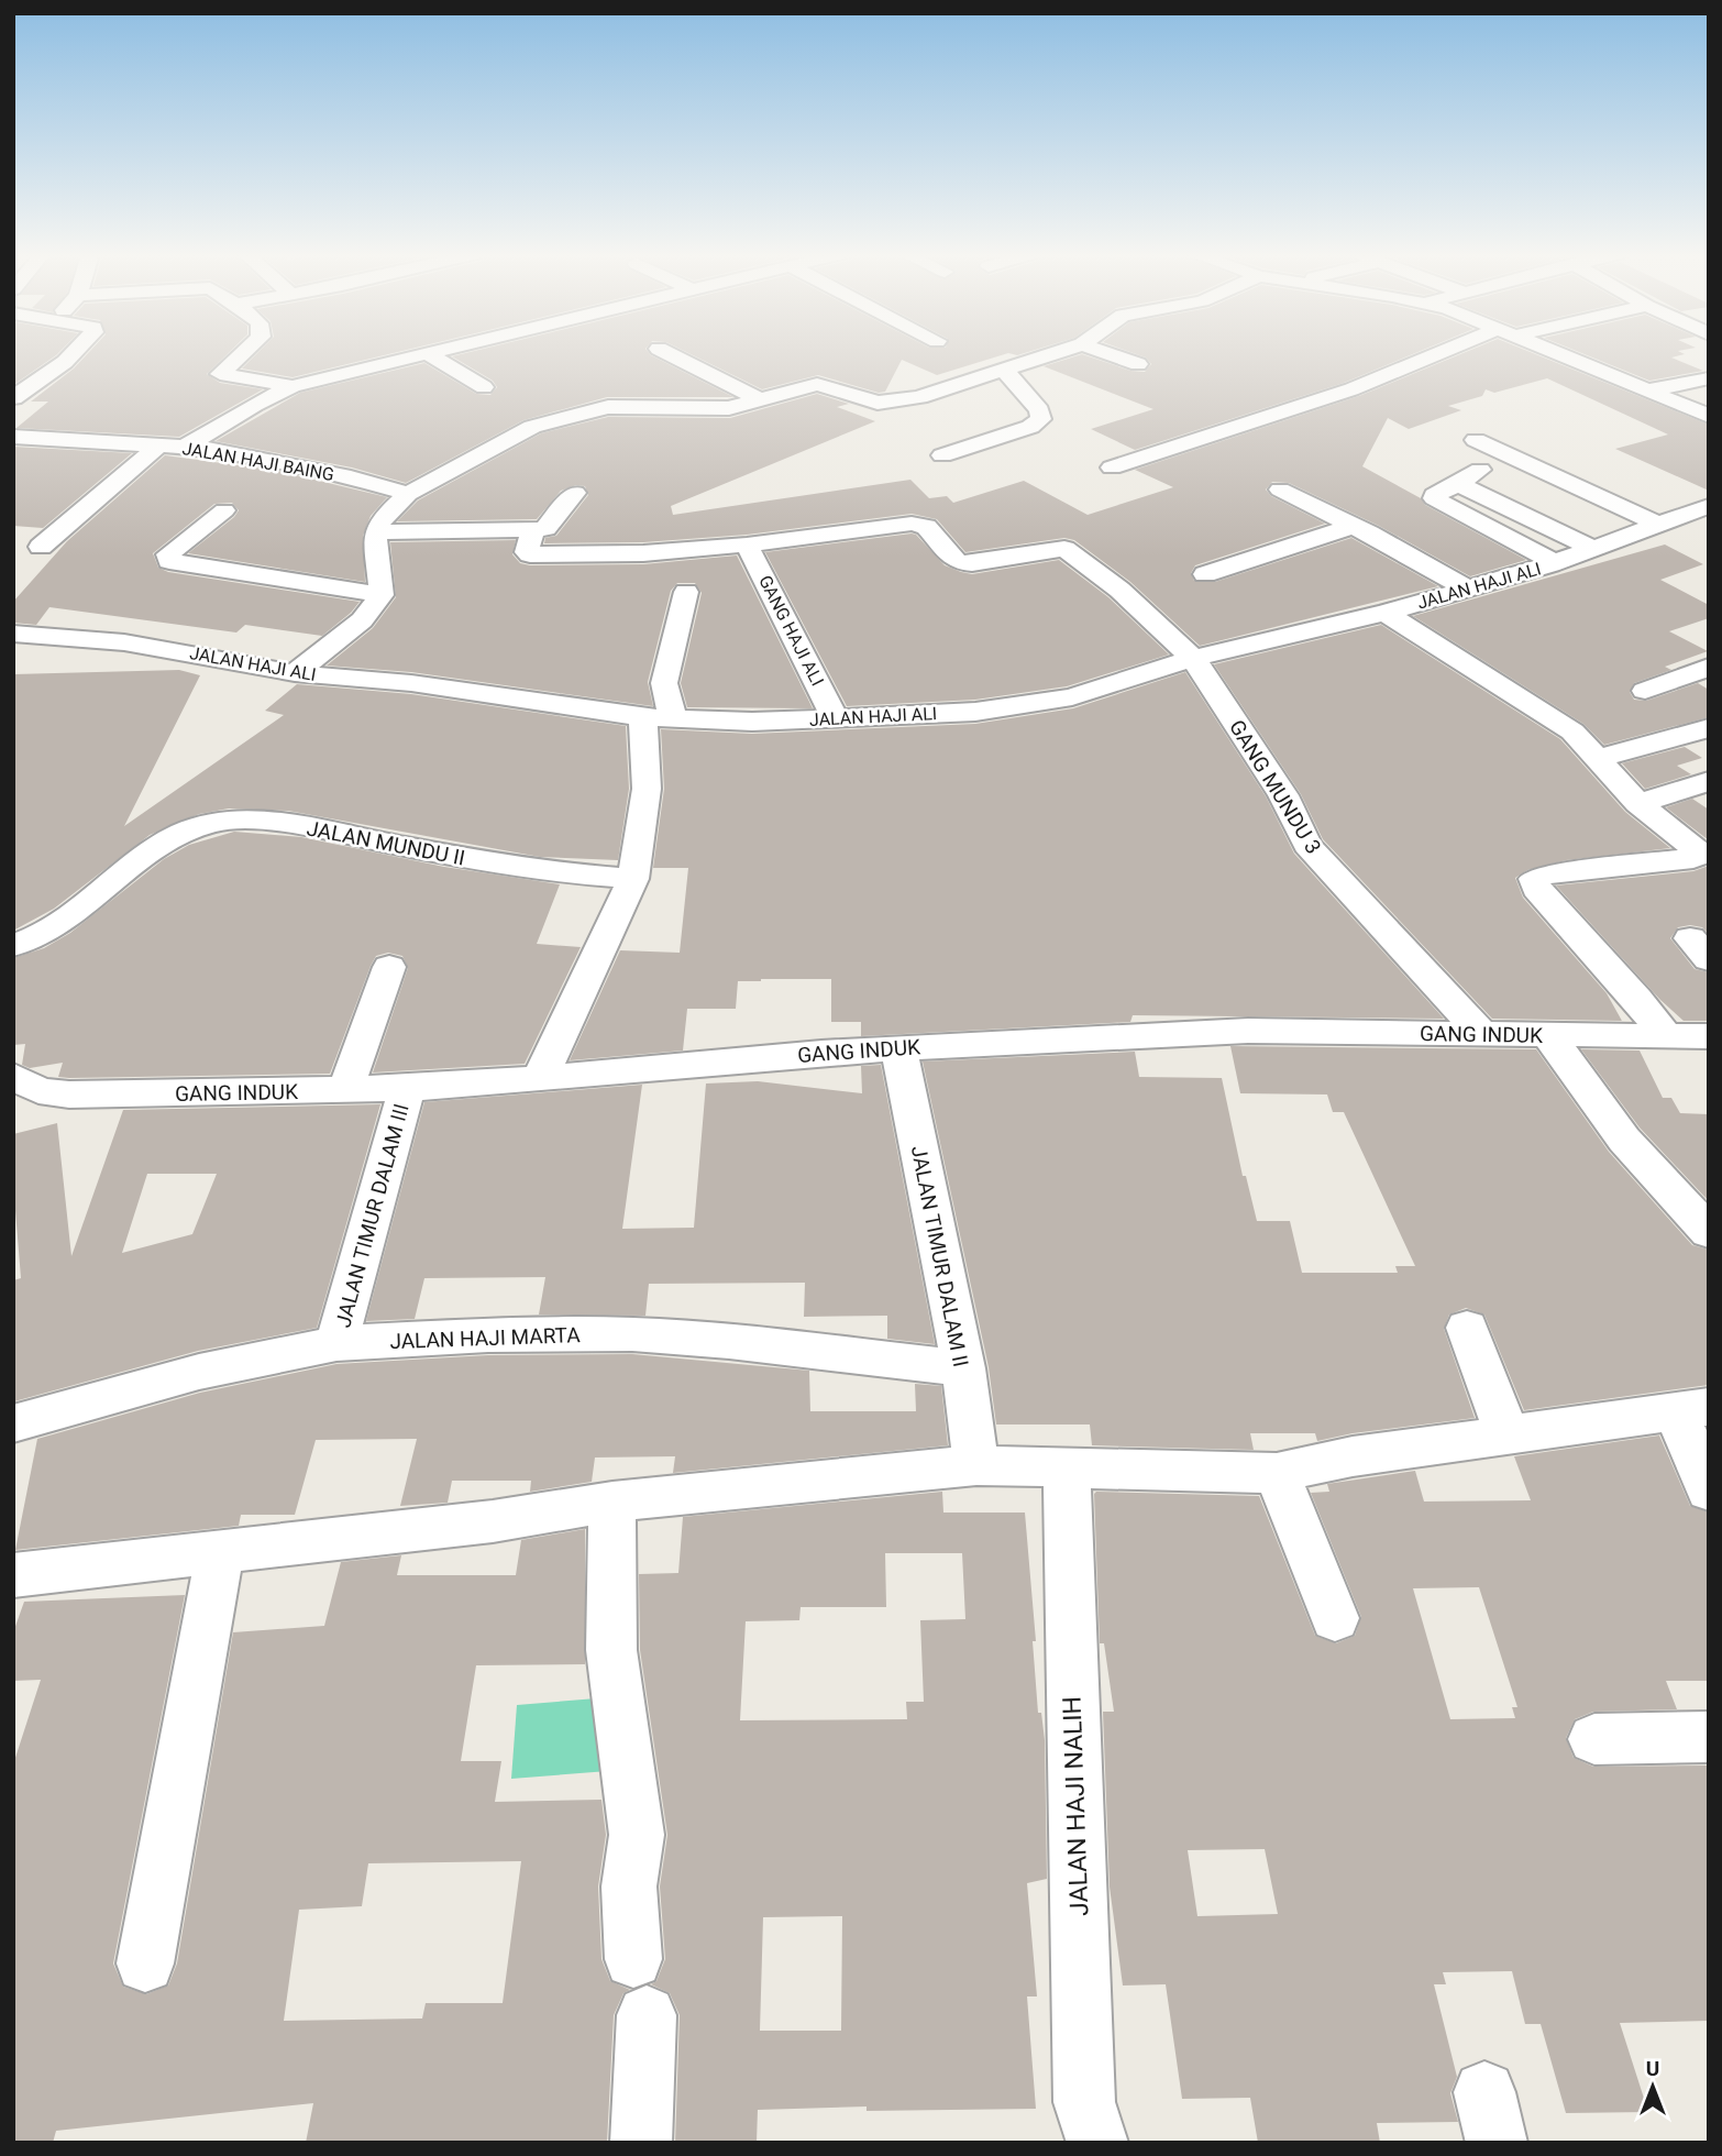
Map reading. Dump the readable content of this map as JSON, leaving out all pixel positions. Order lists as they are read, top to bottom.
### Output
{
  "streets": {
    "street": [
      "JALAN HAJI BAING",
      "JALAN HAJI ALI",
      "GANG HAJI ALI",
      "GANG MUNDU 3",
      "JALAN MUNDU II",
      "GANG INDUK",
      "JALAN TIMUR DALAM III",
      "JALAN TIMUR DALAM II",
      "JALAN HAJI MARTA",
      "JALAN HAJI NALIH"
    ]
  },
  "crossings": [
    ["JALAN HAJI ALI", "GANG HAJI ALI"],
    ["JALAN HAJI ALI", "GANG MUNDU 3"],
    ["GANG HAJI ALI", "GANG MUNDU 3"],
    ["GANG MUNDU 3", "GANG INDUK"],
    ["GANG INDUK", "JALAN TIMUR DALAM III"],
    ["GANG INDUK", "JALAN TIMUR DALAM II"],
    ["JALAN TIMUR DALAM III", "JALAN HAJI MARTA"],
    ["JALAN TIMUR DALAM II", "JALAN HAJI MARTA"]
  ],
  "north": "top"
}
